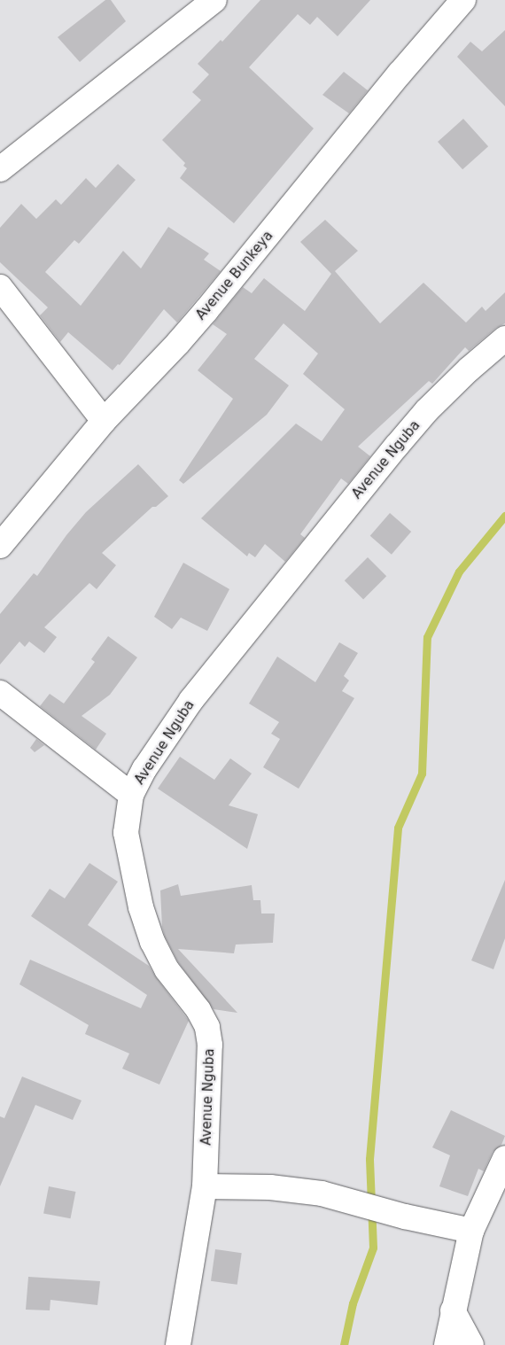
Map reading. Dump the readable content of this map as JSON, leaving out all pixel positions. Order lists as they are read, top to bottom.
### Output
{
  "streets": {
    "street": ["Avenue Bunkeya", "Avenue Nguba"]
  }
}
